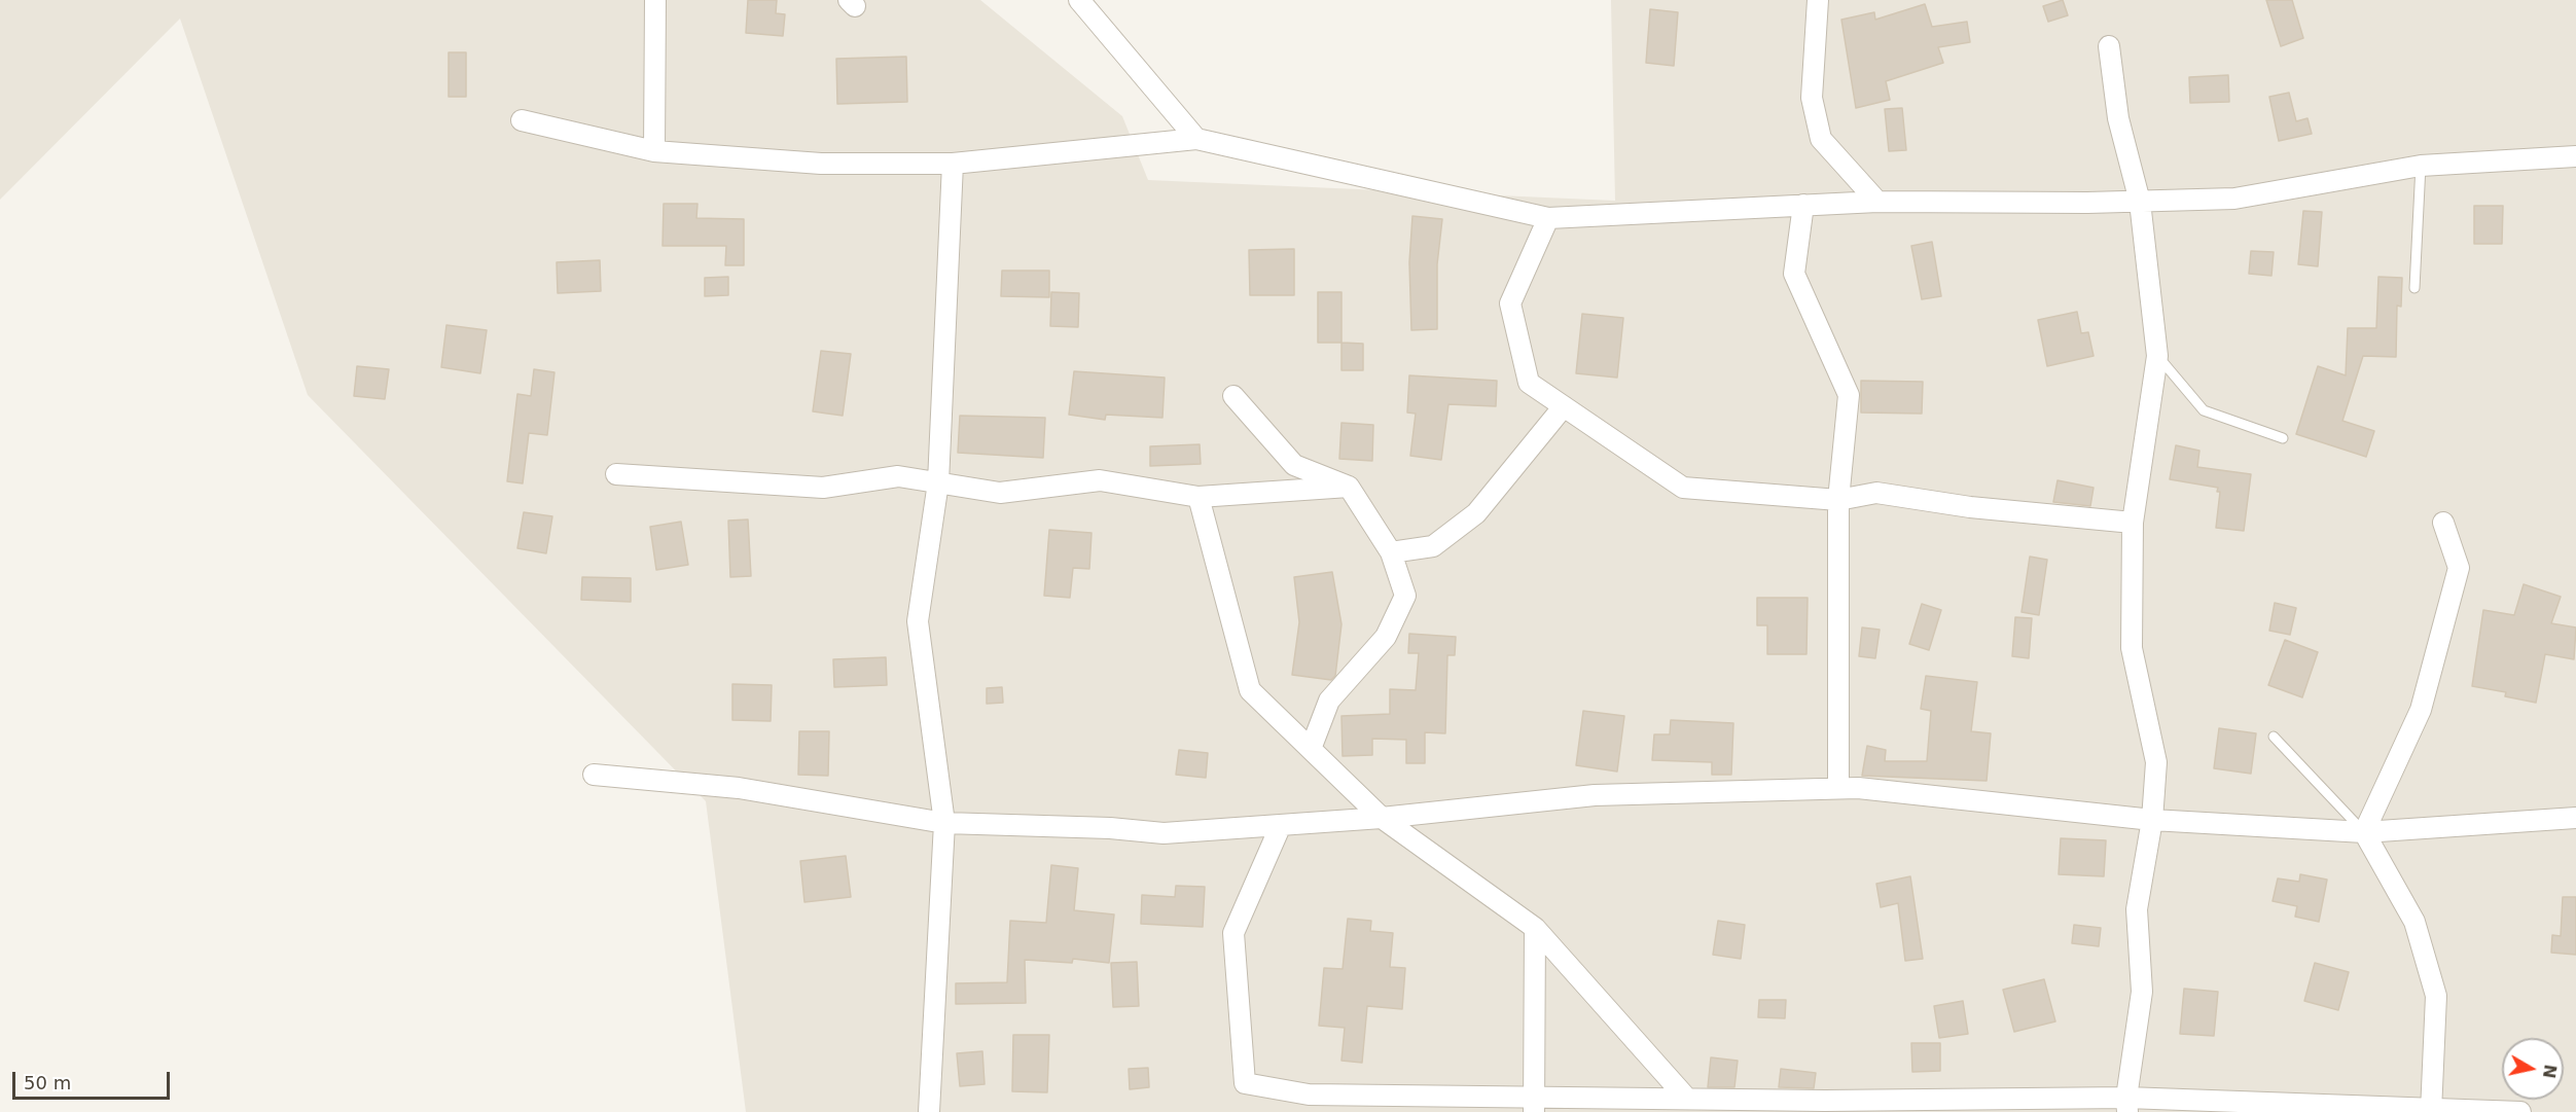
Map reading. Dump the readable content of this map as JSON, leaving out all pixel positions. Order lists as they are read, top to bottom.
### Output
{
  "scale_bar": "50 m",
  "north": "right"
}
